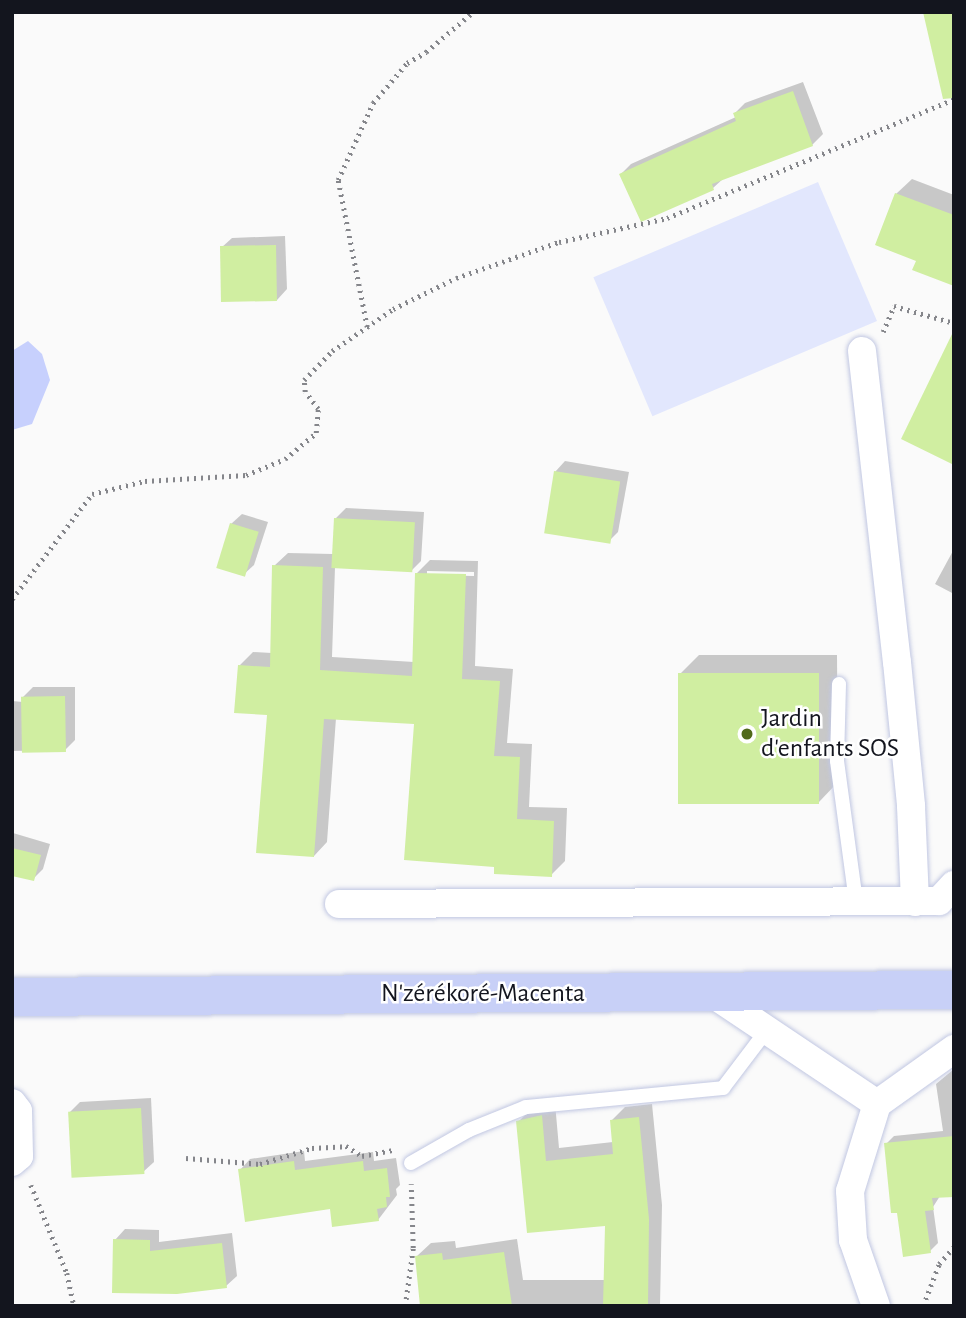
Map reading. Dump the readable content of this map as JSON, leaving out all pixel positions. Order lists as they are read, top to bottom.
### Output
{
  "streets": {
    "highway": ["N'zérékoré-Macenta"]
  },
  "places": ["Jardin d'enfants SOS"]
}
